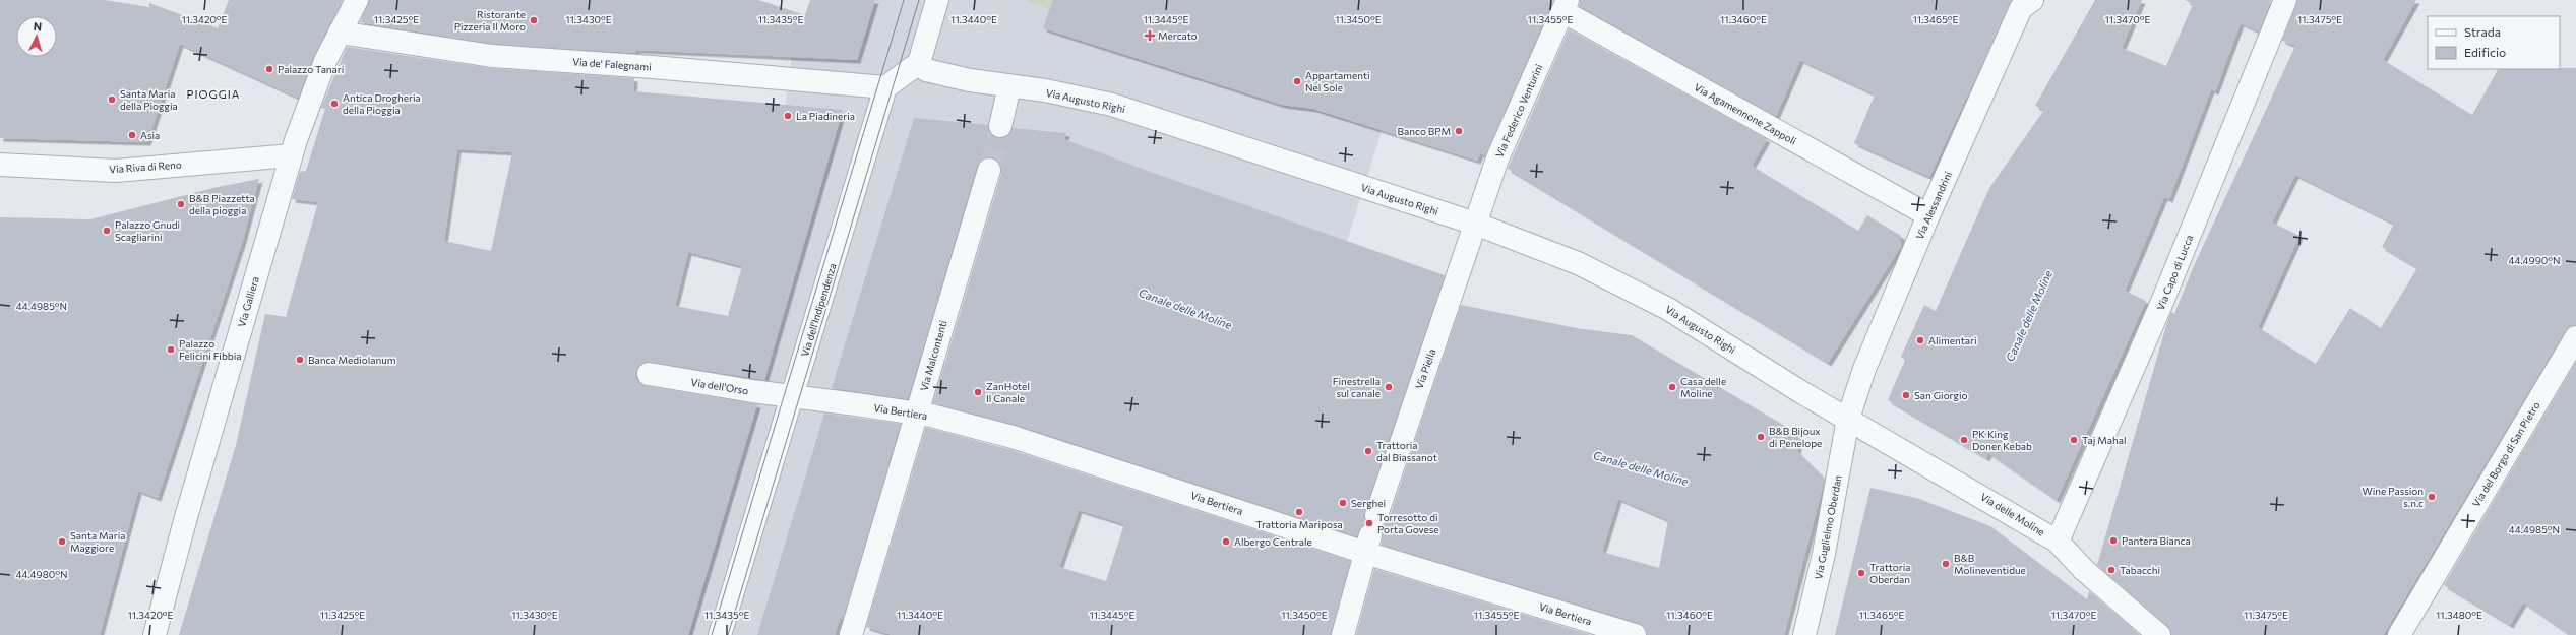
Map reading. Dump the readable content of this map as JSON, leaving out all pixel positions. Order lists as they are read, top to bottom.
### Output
{
  "streets": {
    "street": [
      "Via de' Falegnami",
      "Via Augusto Righi",
      "Via Federico Venturini",
      "Via Agamennone Zappoli",
      "Via Riva di Reno",
      "Via Alessandrini",
      "Via Capo di Lucca",
      "Via Galliera",
      "Via dell'Indipendenza",
      "Via Malcontenti",
      "Via Piella",
      "Via dell'Orso",
      "Via Bertiera",
      "Via del Borgo di San Pietro",
      "Via delle Moline",
      "Via Guglielmo Oberdan"
    ]
  },
  "crossings": [
    ["Via de' Falegnami", "Via Galliera"],
    ["Via de' Falegnami", "Via dell'Indipendenza"],
    ["Via Augusto Righi", "Via Federico Venturini"],
    ["Via Augusto Righi", "Via Alessandrini"],
    ["Via Augusto Righi", "Via Piella"],
    ["Via Augusto Righi", "Via delle Moline"],
    ["Via Augusto Righi", "Via Guglielmo Oberdan"],
    ["Via Federico Venturini", "Via Agamennone Zappoli"],
    ["Via Federico Venturini", "Via Piella"],
    ["Via Agamennone Zappoli", "Via Alessandrini"],
    ["Via Riva di Reno", "Via Galliera"],
    ["Via Alessandrini", "Via delle Moline"],
    ["Via Alessandrini", "Via Guglielmo Oberdan"],
    ["Via Capo di Lucca", "Via delle Moline"],
    ["Via dell'Indipendenza", "Via dell'Orso"],
    ["Via dell'Indipendenza", "Via Bertiera"],
    ["Via Malcontenti", "Via Bertiera"],
    ["Via dell'Orso", "Via Bertiera"],
    ["Via delle Moline", "Via Guglielmo Oberdan"]
  ],
  "districts": ["PIOGGIA"],
  "water": ["Canale delle Moline"],
  "places": {
    "other": [
      "Ristorante Pizzeria Il Moro",
      "Palazzo Tanari",
      "Appartamenti Nel Sole",
      "Santa Maria della Pioggia",
      "Antica Drogheria della Pioggia",
      "La Piadineria",
      "Banco BPM",
      "Asia",
      "B&B Piazzetta della pioggia",
      "Palazzo Gnudi Scagliarini",
      "Alimentari",
      "Palazzo Felicini Fibbia",
      "Banca Mediolanum",
      "Finestrella sul canale",
      "Casa delle Moline",
      "ZanHotel Il Canale",
      "San Giorgio",
      "B&B Bijoux di Penelope",
      "PK King Doner Kebab",
      "Taj Mahal",
      "Trattoria dal Biassanot",
      "Wine Passion s.n.c",
      "Serghei",
      "Trattoria Mariposa",
      "Torresotto di Porta Govese",
      "Pantera Bianca",
      "Santa Maria Maggiore",
      "Albergo Centrale",
      "B&B Molineventidue",
      "Tabacchi",
      "Trattoria Oberdan"
    ],
    "health": ["Mercato"]
  },
  "legend": ["Strada", "Edificio"],
  "north": "top",
  "coordinates": [
    "11.3420°E",
    "11.3425°E",
    "11.3430°E",
    "11.3435°E",
    "11.3440°E",
    "11.3445°E",
    "11.3450°E",
    "11.3455°E",
    "11.3460°E",
    "11.3465°E",
    "11.3470°E",
    "11.3475°E",
    "44.4990°N",
    "44.4985°N",
    "44.4980°N",
    "11.3480°E"
  ]
}
